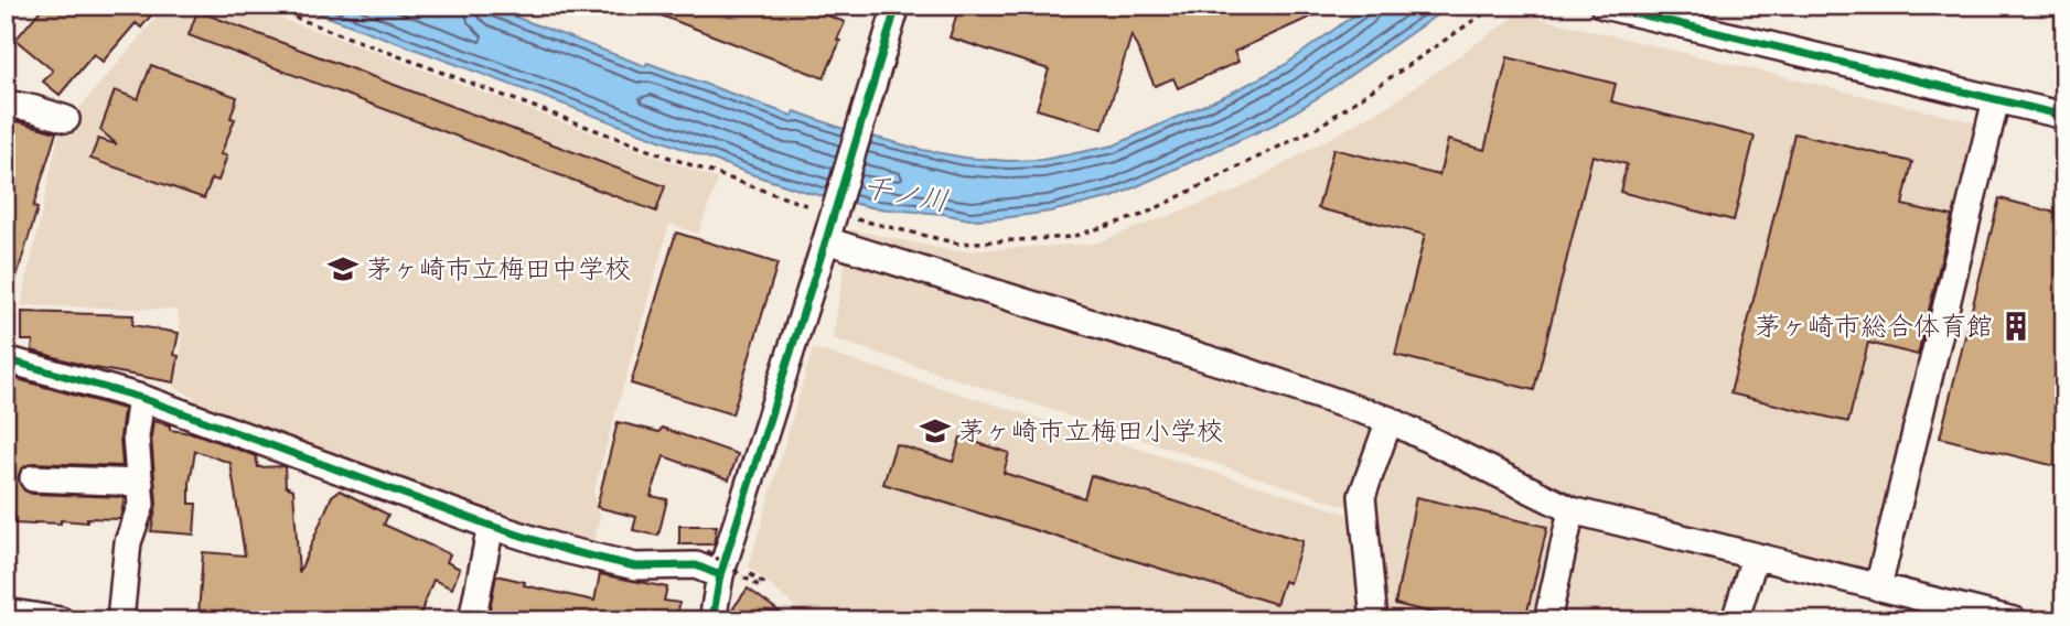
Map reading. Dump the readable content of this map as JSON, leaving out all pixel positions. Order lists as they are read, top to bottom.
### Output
{
  "water": ["千ノ川"],
  "places": {
    "school or university": ["茅ヶ崎市立梅田中学校", "茅ヶ崎市立梅田小学校"],
    "building": ["茅ヶ崎市総合体育館"]
  }
}
